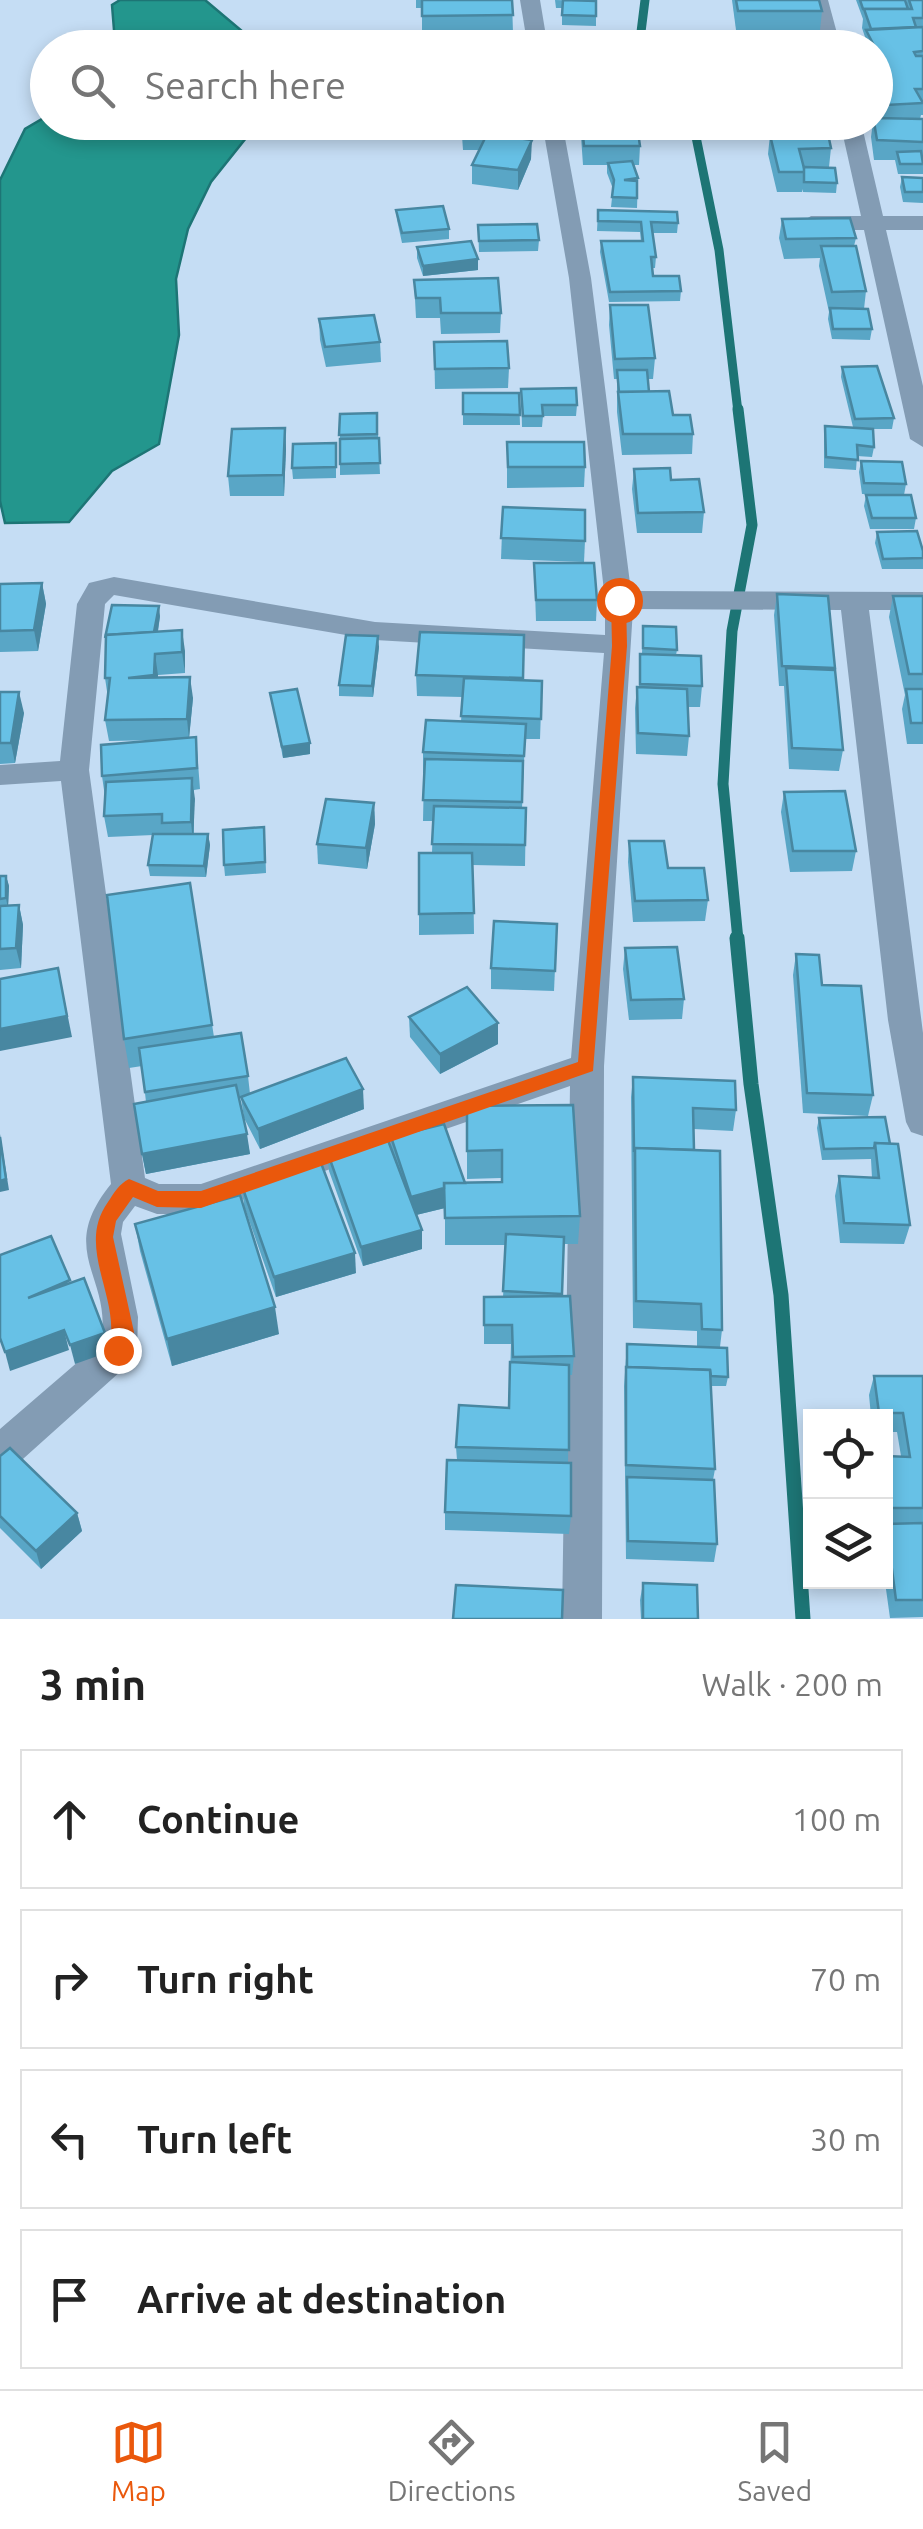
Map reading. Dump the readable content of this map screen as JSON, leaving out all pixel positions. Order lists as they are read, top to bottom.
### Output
{
  "page": {
    "search": "Search here",
    "heading": ["3 min", "Walk · 200 m"],
    "list": [
      ["Continue", "100 m"],
      ["Turn right", "70 m"],
      ["Turn left", "30 m"],
      "Arrive at destination"
    ],
    "nav": ["Map", "Directions", "Saved"]
  }
}
